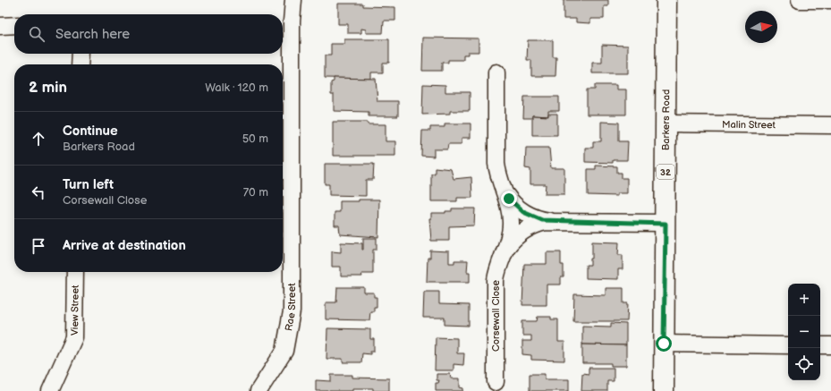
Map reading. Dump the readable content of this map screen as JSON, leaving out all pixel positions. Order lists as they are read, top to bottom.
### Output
{
  "streets": {
    "main road": ["Barkers Road", "32"],
    "street": [
      "Malin Street",
      "Rae Street",
      "View Street",
      "Corsewall Close"
    ]
  },
  "crossings": [
    ["Barkers Road", "Malin Street"],
    ["Barkers Road", "Corsewall Close"]
  ],
  "north": "right",
  "page": {
    "search": "Search here",
    "heading": ["2 min", "Walk · 120 m"],
    "list": [
      ["Continue", "Barkers Road", "50 m"],
      ["Turn left", "Corsewall Close", "70 m"],
      "Arrive at destination"
    ],
    "map_buttons": ["+", "−"]
  }
}
